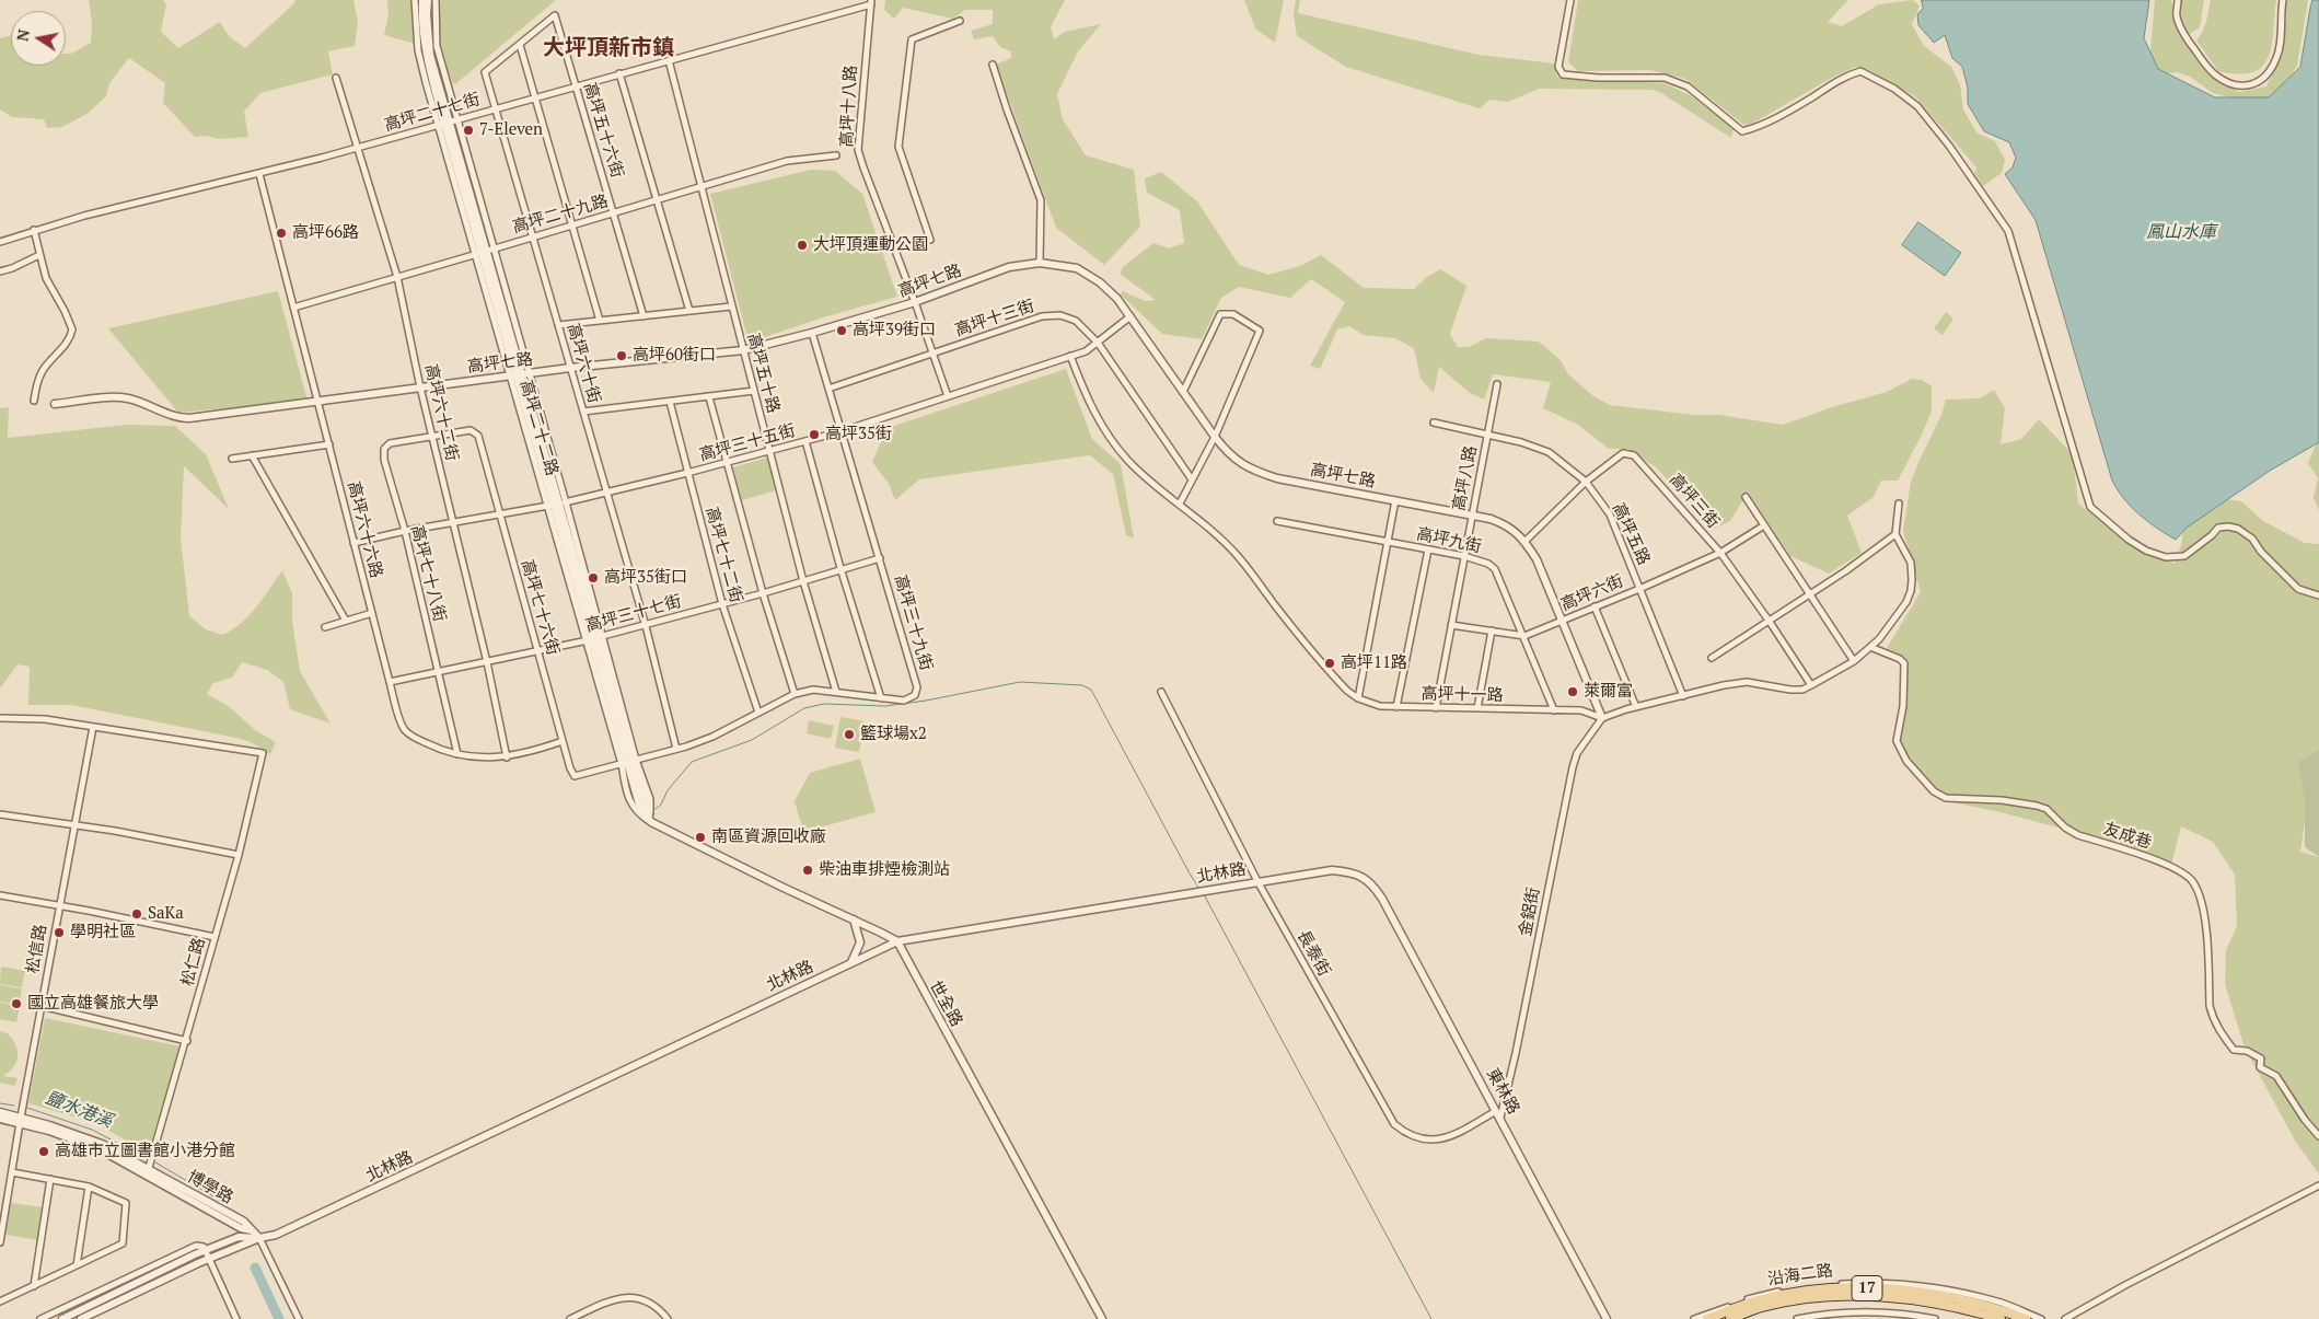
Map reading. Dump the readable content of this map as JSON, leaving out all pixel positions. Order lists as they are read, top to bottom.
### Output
{
  "streets": {
    "main road": ["沿海二路", "17"],
    "street": [
      "高坪十八路",
      "高坪二十七街",
      "高坪五十六街",
      "高坪二十九路",
      "高坪七路",
      "高坪十三街",
      "高坪六十街",
      "高坪五十路",
      "高坪六十二街",
      "高坪二十二路",
      "高坪三十五街",
      "高坪八路",
      "高坪三街",
      "高坪六十六路",
      "高坪五路",
      "高坪九街",
      "高坪七十二街",
      "高坪七十八街",
      "高坪六街",
      "高坪七十六街",
      "高坪三十七街",
      "高坪三十九街",
      "高坪十一路",
      "友成巷",
      "北林路",
      "金鋁街",
      "松信路",
      "長泰街",
      "松仁路",
      "世全路",
      "東林路",
      "博學路"
    ]
  },
  "crossings": [
    ["高坪十八路", "高坪二十七街"],
    ["高坪十八路", "高坪七路"],
    ["高坪十八路", "高坪十三街"],
    ["高坪十八路", "高坪三十五街"],
    ["高坪二十七街", "高坪五十六街"],
    ["高坪二十七街", "高坪六十街"],
    ["高坪二十七街", "高坪五十路"],
    ["高坪二十七街", "高坪六十二街"],
    ["高坪二十七街", "高坪二十二路"],
    ["高坪二十七街", "高坪六十六路"],
    ["高坪五十六街", "高坪二十九路"],
    ["高坪五十六街", "高坪六十街"],
    ["高坪二十九路", "高坪六十街"],
    ["高坪二十九路", "高坪五十路"],
    ["高坪二十九路", "高坪六十二街"],
    ["高坪二十九路", "高坪二十二路"],
    ["高坪二十九路", "高坪六十六路"],
    ["高坪七路", "高坪六十街"],
    ["高坪七路", "高坪五十路"],
    ["高坪七路", "高坪六十二街"],
    ["高坪七路", "高坪二十二路"],
    ["高坪七路", "高坪三十五街"],
    ["高坪七路", "高坪八路"],
    ["高坪七路", "高坪三街"],
    ["高坪七路", "高坪六十六路"],
    ["高坪七路", "高坪六街"],
    ["高坪七路", "高坪三十九街"],
    ["高坪七路", "高坪十一路"],
    ["高坪七路", "金鋁街"],
    ["高坪十三街", "高坪三十五街"],
    ["高坪十三街", "高坪三十九街"],
    ["高坪六十街", "高坪三十五街"],
    ["高坪六十街", "高坪三十七街"],
    ["高坪六十街", "高坪三十九街"],
    ["高坪五十路", "高坪三十五街"],
    ["高坪五十路", "高坪三十七街"],
    ["高坪五十路", "高坪三十九街"],
    ["高坪六十二街", "高坪三十五街"],
    ["高坪六十二街", "高坪六十六路"],
    ["高坪六十二街", "高坪七十八街"],
    ["高坪六十二街", "高坪七十六街"],
    ["高坪六十二街", "高坪三十七街"],
    ["高坪二十二路", "高坪三十五街"],
    ["高坪二十二路", "高坪七十六街"],
    ["高坪二十二路", "高坪三十七街"],
    ["高坪二十二路", "高坪三十九街"],
    ["高坪三十五街", "高坪六十六路"],
    ["高坪三十五街", "高坪七十二街"],
    ["高坪三十五街", "高坪七十八街"],
    ["高坪三十五街", "高坪七十六街"],
    ["高坪三十五街", "高坪三十九街"],
    ["高坪三十五街", "高坪十一路"],
    ["高坪八路", "高坪五路"],
    ["高坪八路", "高坪九街"],
    ["高坪八路", "高坪六街"],
    ["高坪八路", "高坪十一路"],
    ["高坪三街", "高坪五路"],
    ["高坪三街", "高坪六街"],
    ["高坪六十六路", "高坪七十八街"],
    ["高坪六十六路", "高坪七十六街"],
    ["高坪六十六路", "高坪三十七街"],
    ["高坪五路", "高坪六街"],
    ["高坪九街", "高坪六街"],
    ["高坪九街", "高坪十一路"],
    ["高坪七十二街", "高坪三十七街"],
    ["高坪七十二街", "高坪三十九街"],
    ["高坪七十八街", "高坪七十六街"],
    ["高坪七十八街", "高坪三十七街"],
    ["高坪七十六街", "高坪三十七街"],
    ["高坪七十六街", "高坪三十九街"],
    ["高坪三十七街", "高坪三十九街"],
    ["高坪十一路", "金鋁街"],
    ["北林路", "長泰街"],
    ["北林路", "世全路"],
    ["北林路", "東林路"],
    ["北林路", "博學路"],
    ["金鋁街", "長泰街"],
    ["金鋁街", "東林路"],
    ["松信路", "松仁路"],
    ["松信路", "博學路"],
    ["長泰街", "東林路"],
    ["松仁路", "博學路"]
  ],
  "districts": ["大坪頂新市鎮"],
  "water": ["鳳山水庫", "鹽水港溪"],
  "places": [
    "7-Eleven",
    "高坪66路",
    "大坪頂運動公園",
    "高坪39街口",
    "高坪60街口",
    "高坪35街",
    "高坪35街口",
    "高坪11路",
    "萊爾富",
    "籃球場x2",
    "南區資源回收廠",
    "柴油車排煙檢測站",
    "SaKa",
    "學明社區",
    "國立高雄餐旅大學",
    "高雄市立圖書館小港分館"
  ],
  "north": "left"
}
